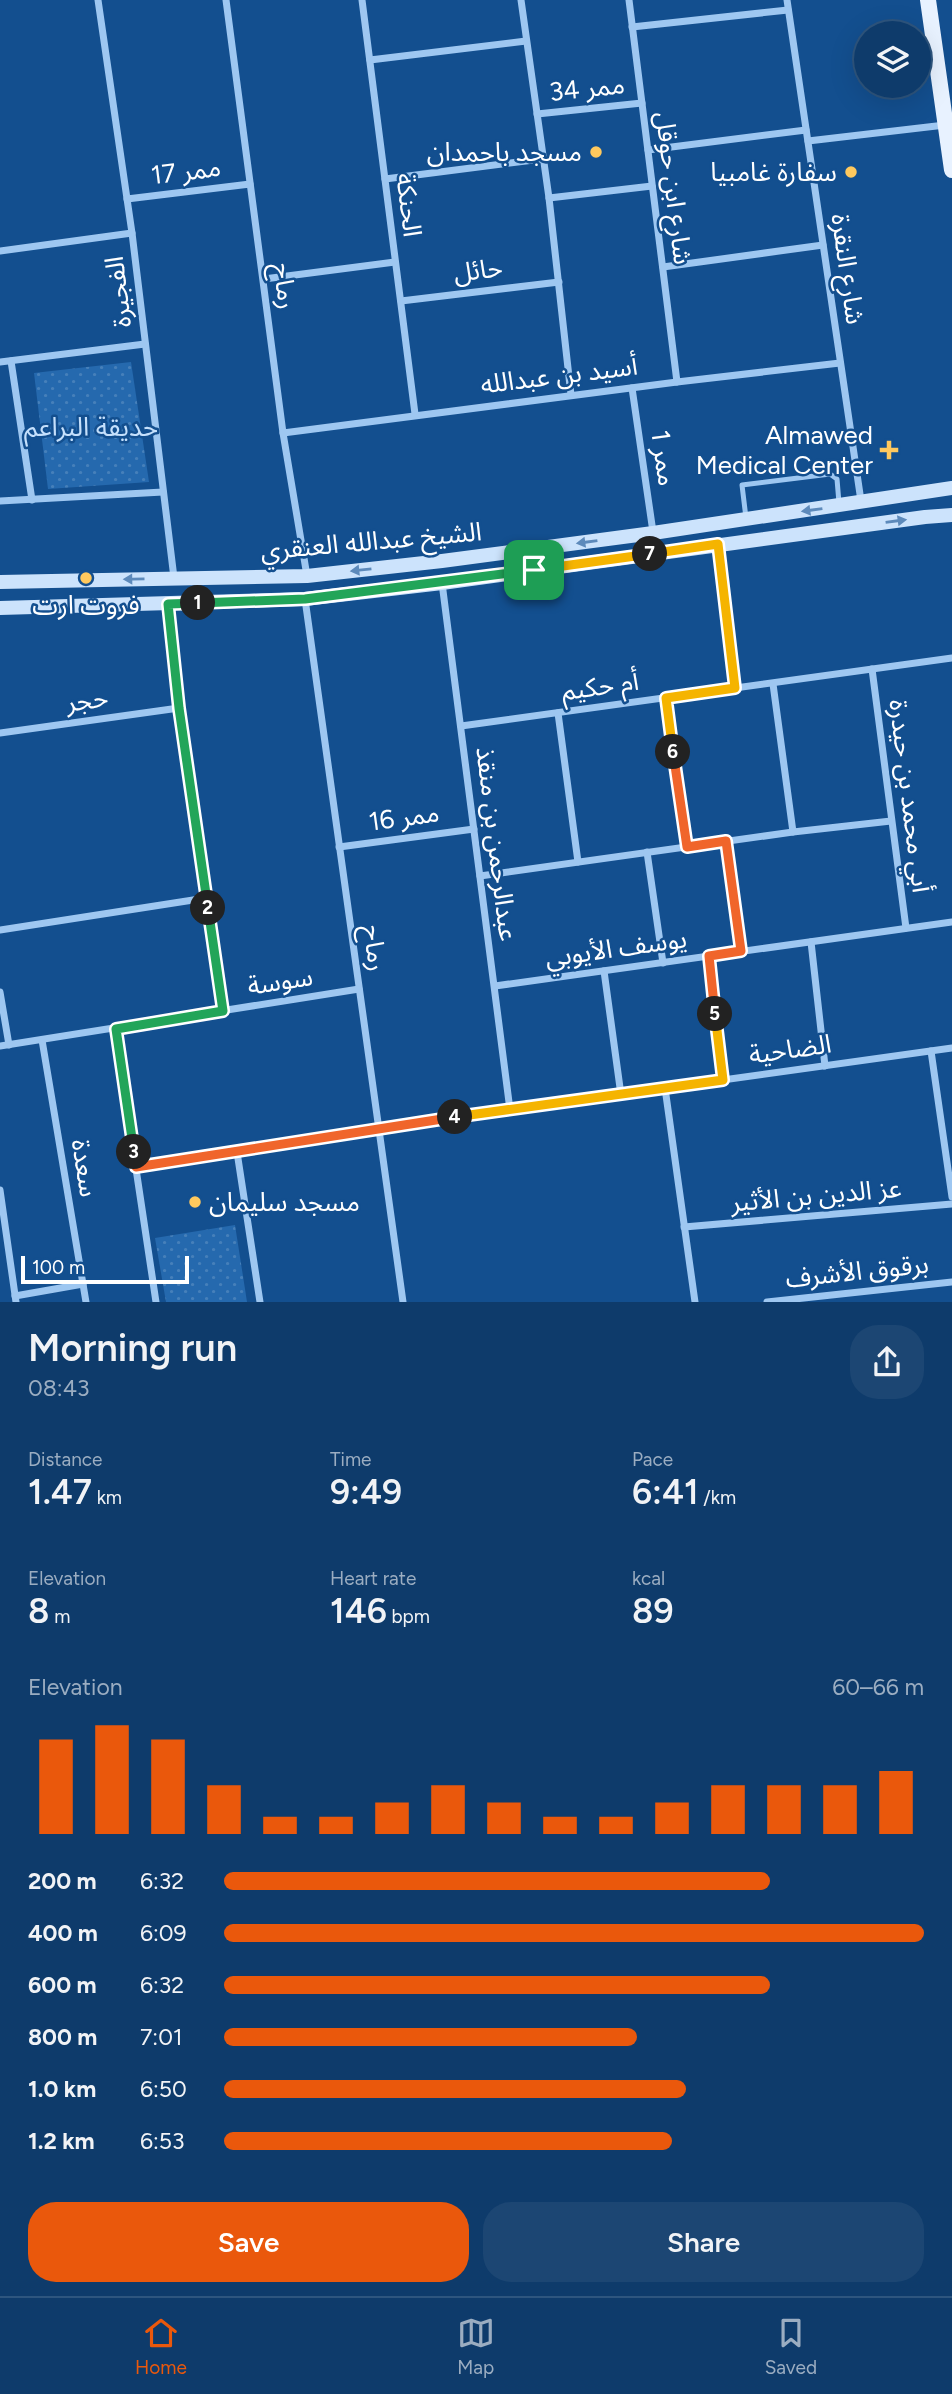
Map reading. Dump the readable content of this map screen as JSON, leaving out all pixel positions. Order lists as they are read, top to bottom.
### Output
{
  "streets": {
    "street": [
      "ممر 34",
      "ممر 17",
      "شارع ابن حوقل",
      "الحنكة",
      "شارع النقرة",
      "حائل",
      "رماح",
      "الفجيرة",
      "أسيد بن عبدالله",
      "ممر 1",
      "الشيخ عبدالله العنقري",
      "أم حكيم",
      "حجر",
      "أبي محمد بن حيدرة",
      "ممر 16",
      "عبدالرحمن بن منقذ",
      "يوسف الأيوبي",
      "سوسة",
      "الضاحية",
      "سعدة",
      "عز الدين بن الأثير",
      "برقوق الأشرف"
    ]
  },
  "crossings": [
    ["ممر 34", "شارع ابن حوقل"],
    ["ممر 17", "رماح"],
    ["ممر 17", "الفجيرة"],
    ["شارع ابن حوقل", "أسيد بن عبدالله"],
    ["الحنكة", "حائل"],
    ["الحنكة", "أسيد بن عبدالله"],
    ["شارع النقرة", "أسيد بن عبدالله"],
    ["شارع النقرة", "الشيخ عبدالله العنقري"],
    ["رماح", "أسيد بن عبدالله"],
    ["رماح", "الشيخ عبدالله العنقري"],
    ["رماح", "ممر 16"],
    ["رماح", "سوسة"],
    ["رماح", "الضاحية"],
    ["الفجيرة", "الشيخ عبدالله العنقري"],
    ["أسيد بن عبدالله", "ممر 1"],
    ["ممر 1", "الشيخ عبدالله العنقري"],
    ["الشيخ عبدالله العنقري", "عبدالرحمن بن منقذ"],
    ["أم حكيم", "أبي محمد بن حيدرة"],
    ["أم حكيم", "عبدالرحمن بن منقذ"],
    ["أبي محمد بن حيدرة", "يوسف الأيوبي"],
    ["ممر 16", "عبدالرحمن بن منقذ"],
    ["عبدالرحمن بن منقذ", "يوسف الأيوبي"],
    ["عبدالرحمن بن منقذ", "الضاحية"],
    ["سوسة", "سعدة"]
  ],
  "parks": ["حديقة البراعم"],
  "places": {
    "other": [
      "مسجد باحمدان",
      "سفارة غامبيا",
      "فروت ارت",
      "مسجد سليمان"
    ],
    "health": ["Almawed Medical Center"]
  },
  "scale_bar": "100 m",
  "page": {
    "pins": [
      "7",
      "1",
      "6",
      "2",
      "5",
      "4",
      "3"
    ],
    "scale": "100 m",
    "heading": ["Morning run", "08:43"],
    "stats": [
      ["Distance", "1.47 km"],
      ["Time", "9:49"],
      ["Pace", "6:41 /km"],
      ["Elevation", "8 m"],
      ["Heart rate", "146 bpm"],
      ["kcal", "89"]
    ],
    "chart": ["Elevation", "60–66 m"],
    "list": [
      {
        "name": "200 m",
        "note": "6:32"
      },
      {
        "name": "400 m",
        "note": "6:09"
      },
      {
        "name": "600 m",
        "note": "6:32"
      },
      {
        "name": "800 m",
        "note": "7:01"
      },
      {
        "name": "1.0 km",
        "note": "6:50"
      },
      {
        "name": "1.2 km",
        "note": "6:53"
      }
    ],
    "buttons": ["Save", "Share"],
    "tabs": ["Home", "Map", "Saved"]
  }
}
